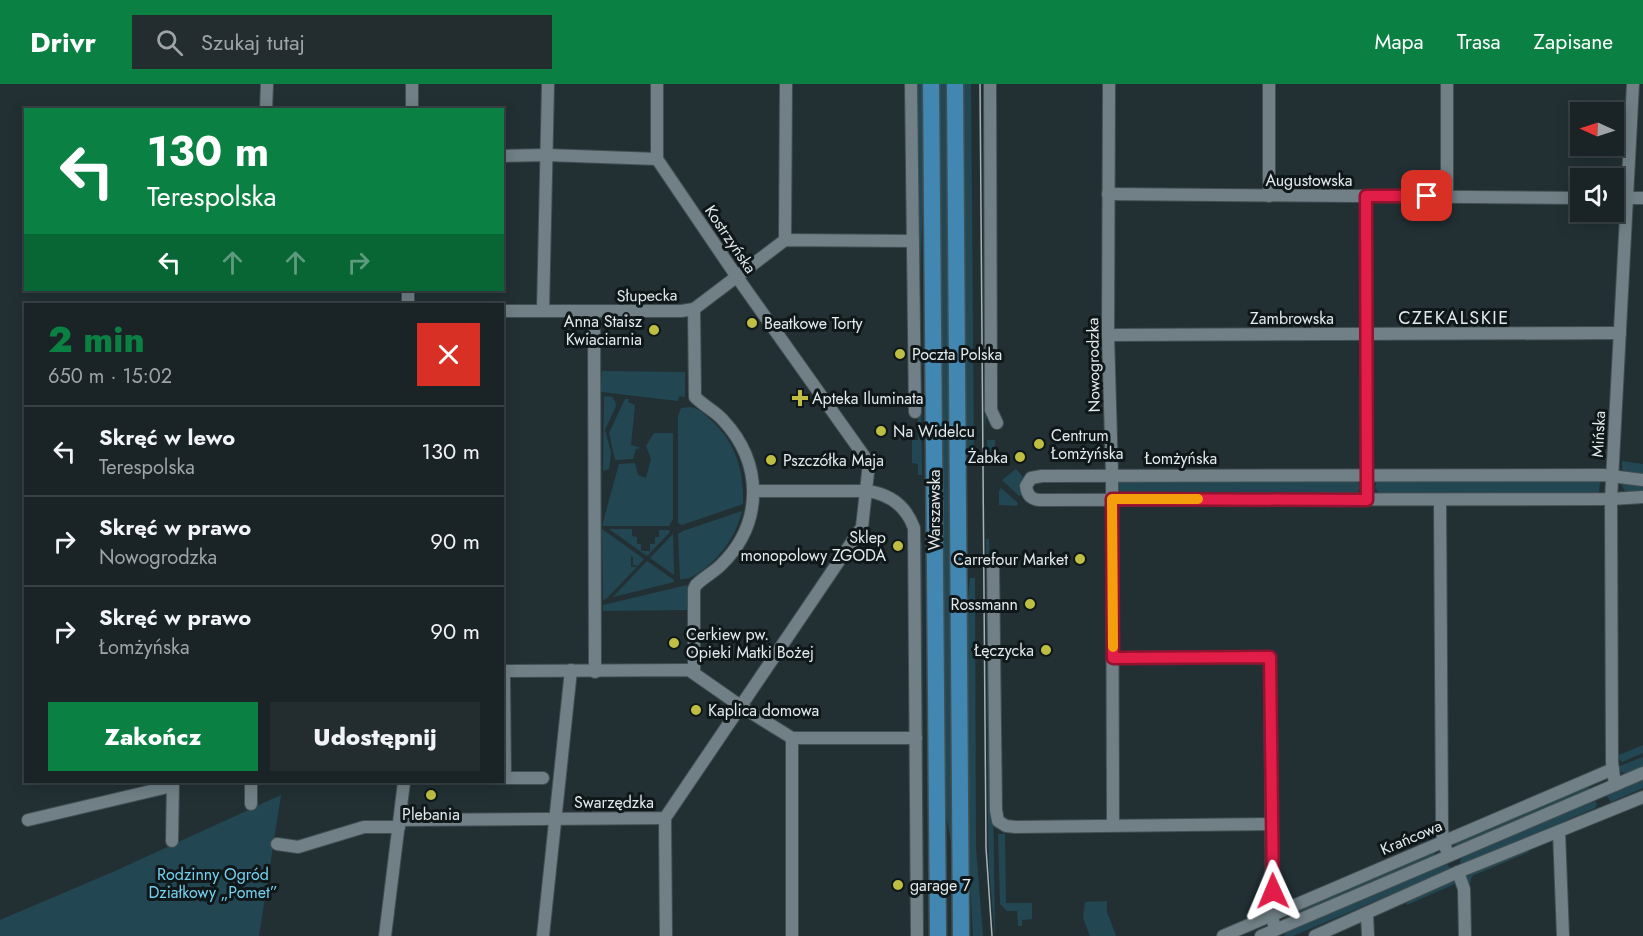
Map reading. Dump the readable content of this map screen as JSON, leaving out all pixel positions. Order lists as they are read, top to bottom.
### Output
{
  "streets": {
    "main road": ["Warszawska"],
    "street": [
      "Augustowska",
      "Kostrzyńska",
      "Słupecka",
      "Zambrowska",
      "Nowogrodzka",
      "Mińska",
      "Łomżyńska",
      "Swarzędzka",
      "Krańcowa"
    ]
  },
  "crossings": [
    ["Augustowska", "Nowogrodzka"],
    ["Kostrzyńska", "Słupecka"],
    ["Kostrzyńska", "Swarzędzka"],
    ["Zambrowska", "Nowogrodzka"],
    ["Zambrowska", "Mińska"],
    ["Nowogrodzka", "Łomżyńska"],
    ["Mińska", "Łomżyńska"],
    ["Mińska", "Krańcowa"],
    ["Warszawska", "Swarzędzka"]
  ],
  "districts": ["CZEKALSKIE"],
  "parks": ["Rodzinny Ogród Działkowy „Pomet”"],
  "places": {
    "other": [
      "Beatkowe Torty",
      "Anna Staisz Kwiaciarnia",
      "Poczta Polska",
      "Na Widelcu",
      "Centrum Łomżyńska",
      "Żabka",
      "Pszczółka Maja",
      "Sklep monopolowy ZGODA",
      "Carrefour Market",
      "Rossmann",
      "Cerkiew pw. Opieki Matki Bożej",
      "Łęczycka",
      "Kaplica domowa",
      "Plebania",
      "garage 7"
    ],
    "health": ["Apteka Iluminata"]
  },
  "north": "left",
  "page": {
    "header": "Drivr",
    "search": "Szukaj tutaj",
    "nav": ["Mapa", "Trasa", "Zapisane"],
    "turn": ["130 m", "Terespolska"],
    "heading": ["2 min", "650 m · 15:02"],
    "list": [
      {
        "name": "Skręć w lewo",
        "note": "Terespolska",
        "value": "130 m"
      },
      {
        "name": "Skręć w prawo",
        "note": "Nowogrodzka",
        "value": "90 m"
      },
      {
        "name": "Skręć w prawo",
        "note": "Łomżyńska",
        "value": "90 m"
      }
    ],
    "buttons": ["Zakończ", "Udostępnij"]
  }
}
